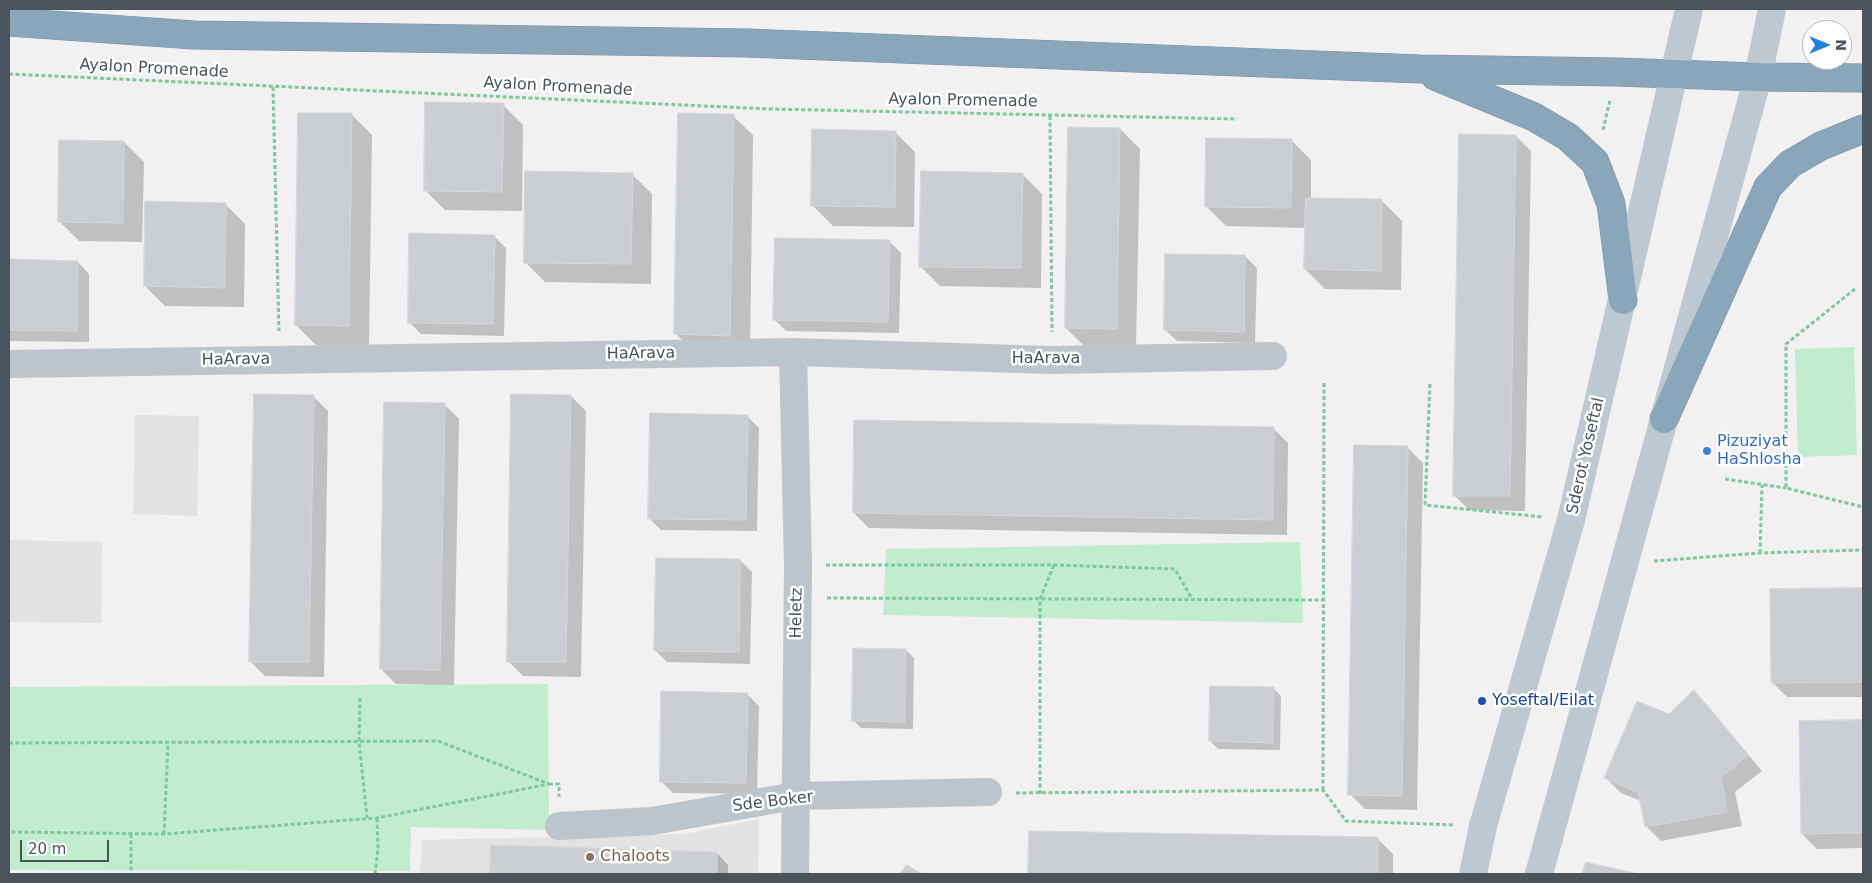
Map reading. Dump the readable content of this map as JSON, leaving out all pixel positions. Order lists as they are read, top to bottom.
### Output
{
  "streets": {
    "main road": ["Sderot Yoseftal"],
    "street": ["HaArava", "Heletz", "Sde Boker"],
    "path": ["Ayalon Promenade"]
  },
  "crossings": [
    ["HaArava", "Heletz"],
    ["Heletz", "Sde Boker"]
  ],
  "places": ["Pizuziyat HaShlosha", "Yoseftal/Eilat", "Chaloots"],
  "scale_bar": "20 m",
  "north": "right"
}
